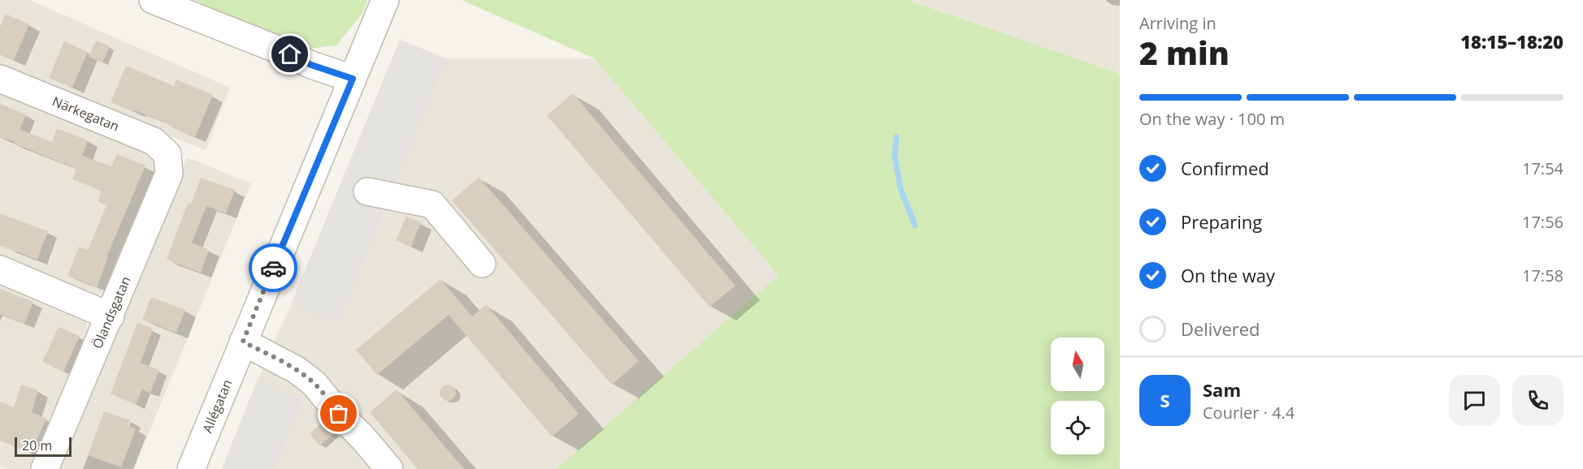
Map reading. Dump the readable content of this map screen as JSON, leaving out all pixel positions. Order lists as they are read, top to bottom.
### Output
{
  "streets": {
    "street": ["Närkegatan", "Ölandsgatan", "Allégatan"]
  },
  "crossings": [
    ["Närkegatan", "Ölandsgatan"]
  ],
  "scale_bar": "20 m",
  "north": "top",
  "page": {
    "heading": ["2 min", "Arriving in", "18:15–18:20"],
    "panel": ["Sam", "Courier · 4.4"],
    "bar": "On the way · 100 m",
    "list": [
      ["Confirmed", "17:54"],
      ["Preparing", "17:56"],
      ["On the way", "17:58"],
      "Delivered"
    ],
    "round": "S",
    "scale": "20 m"
  }
}
